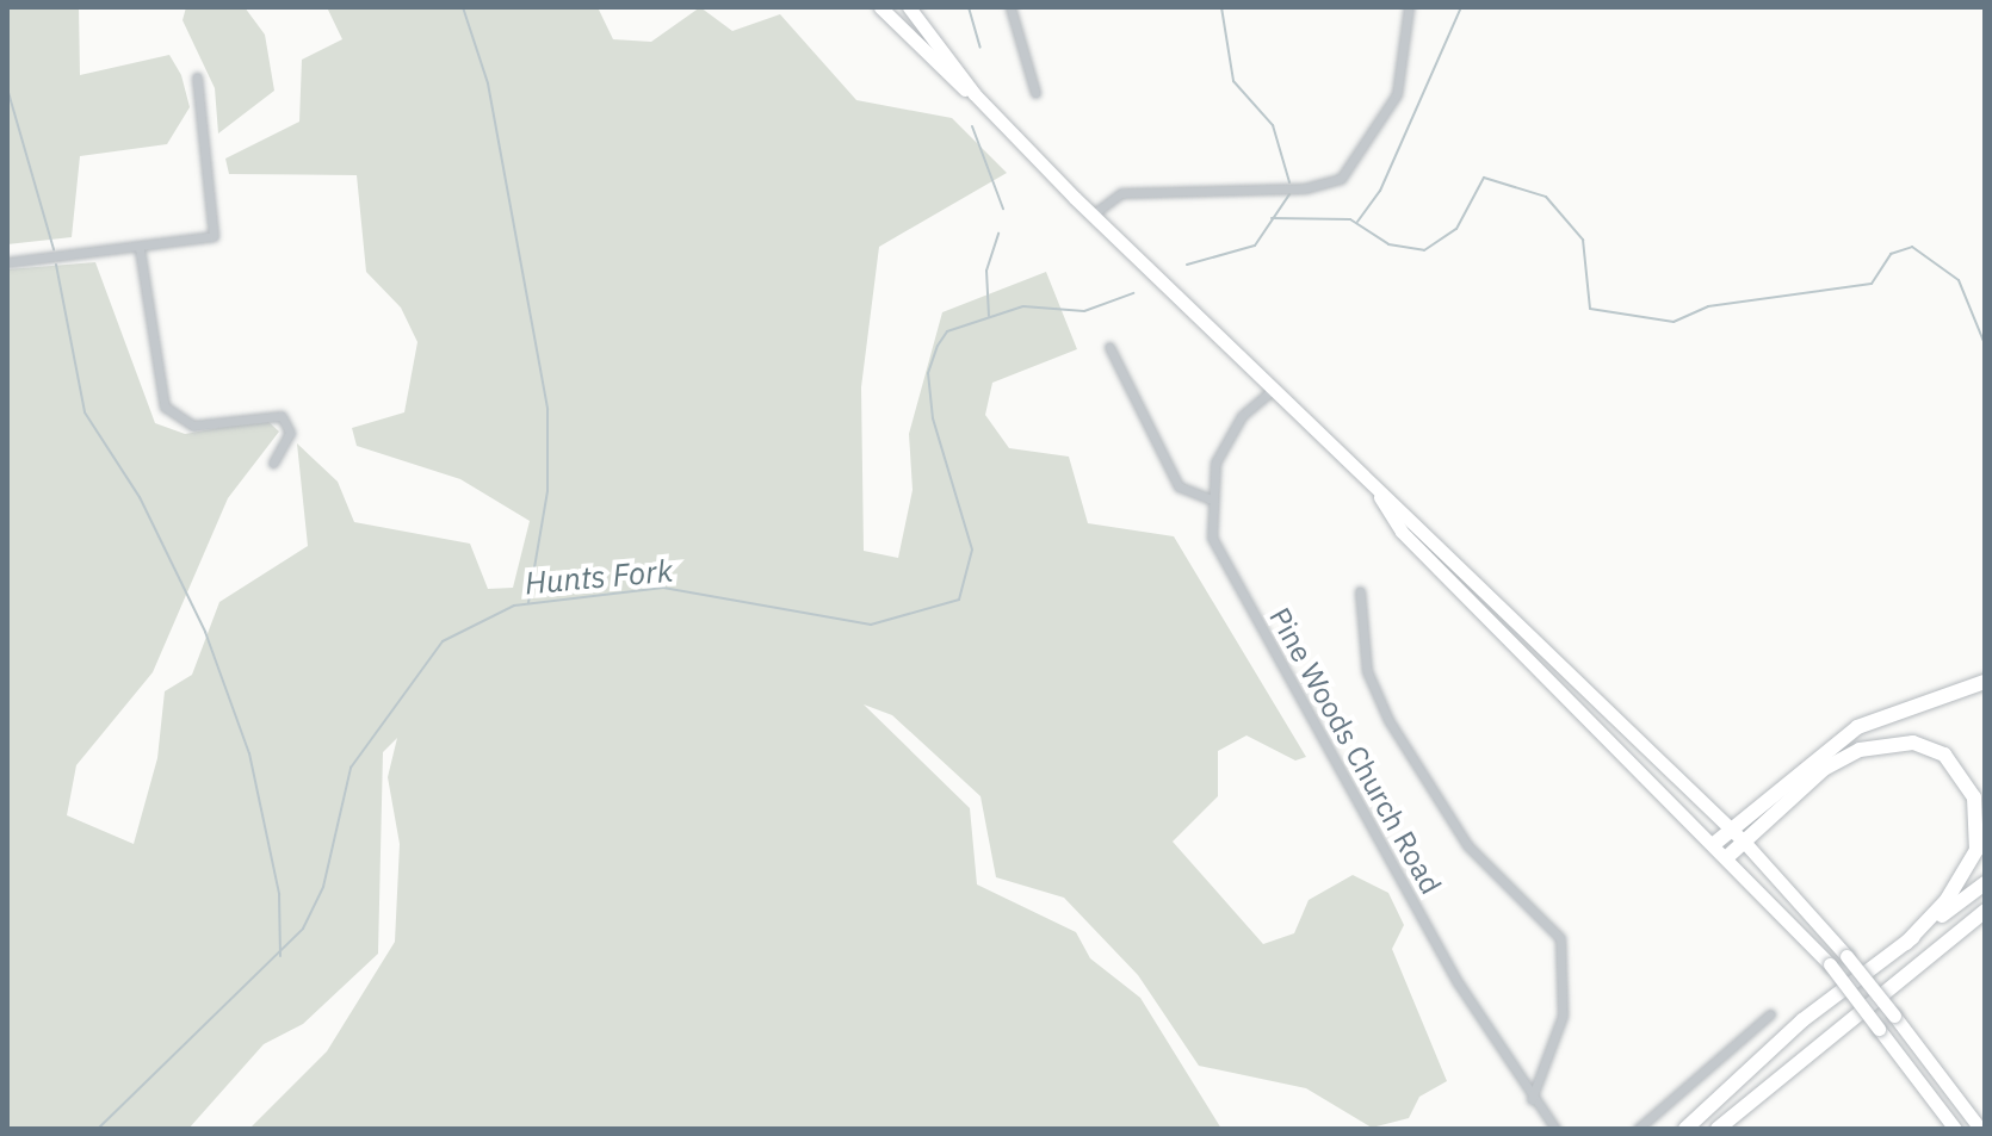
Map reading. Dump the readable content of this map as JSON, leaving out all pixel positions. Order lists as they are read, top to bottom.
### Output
{
  "streets": {
    "street": ["Pine Woods Church Road"]
  },
  "water": ["Hunts Fork"]
}
